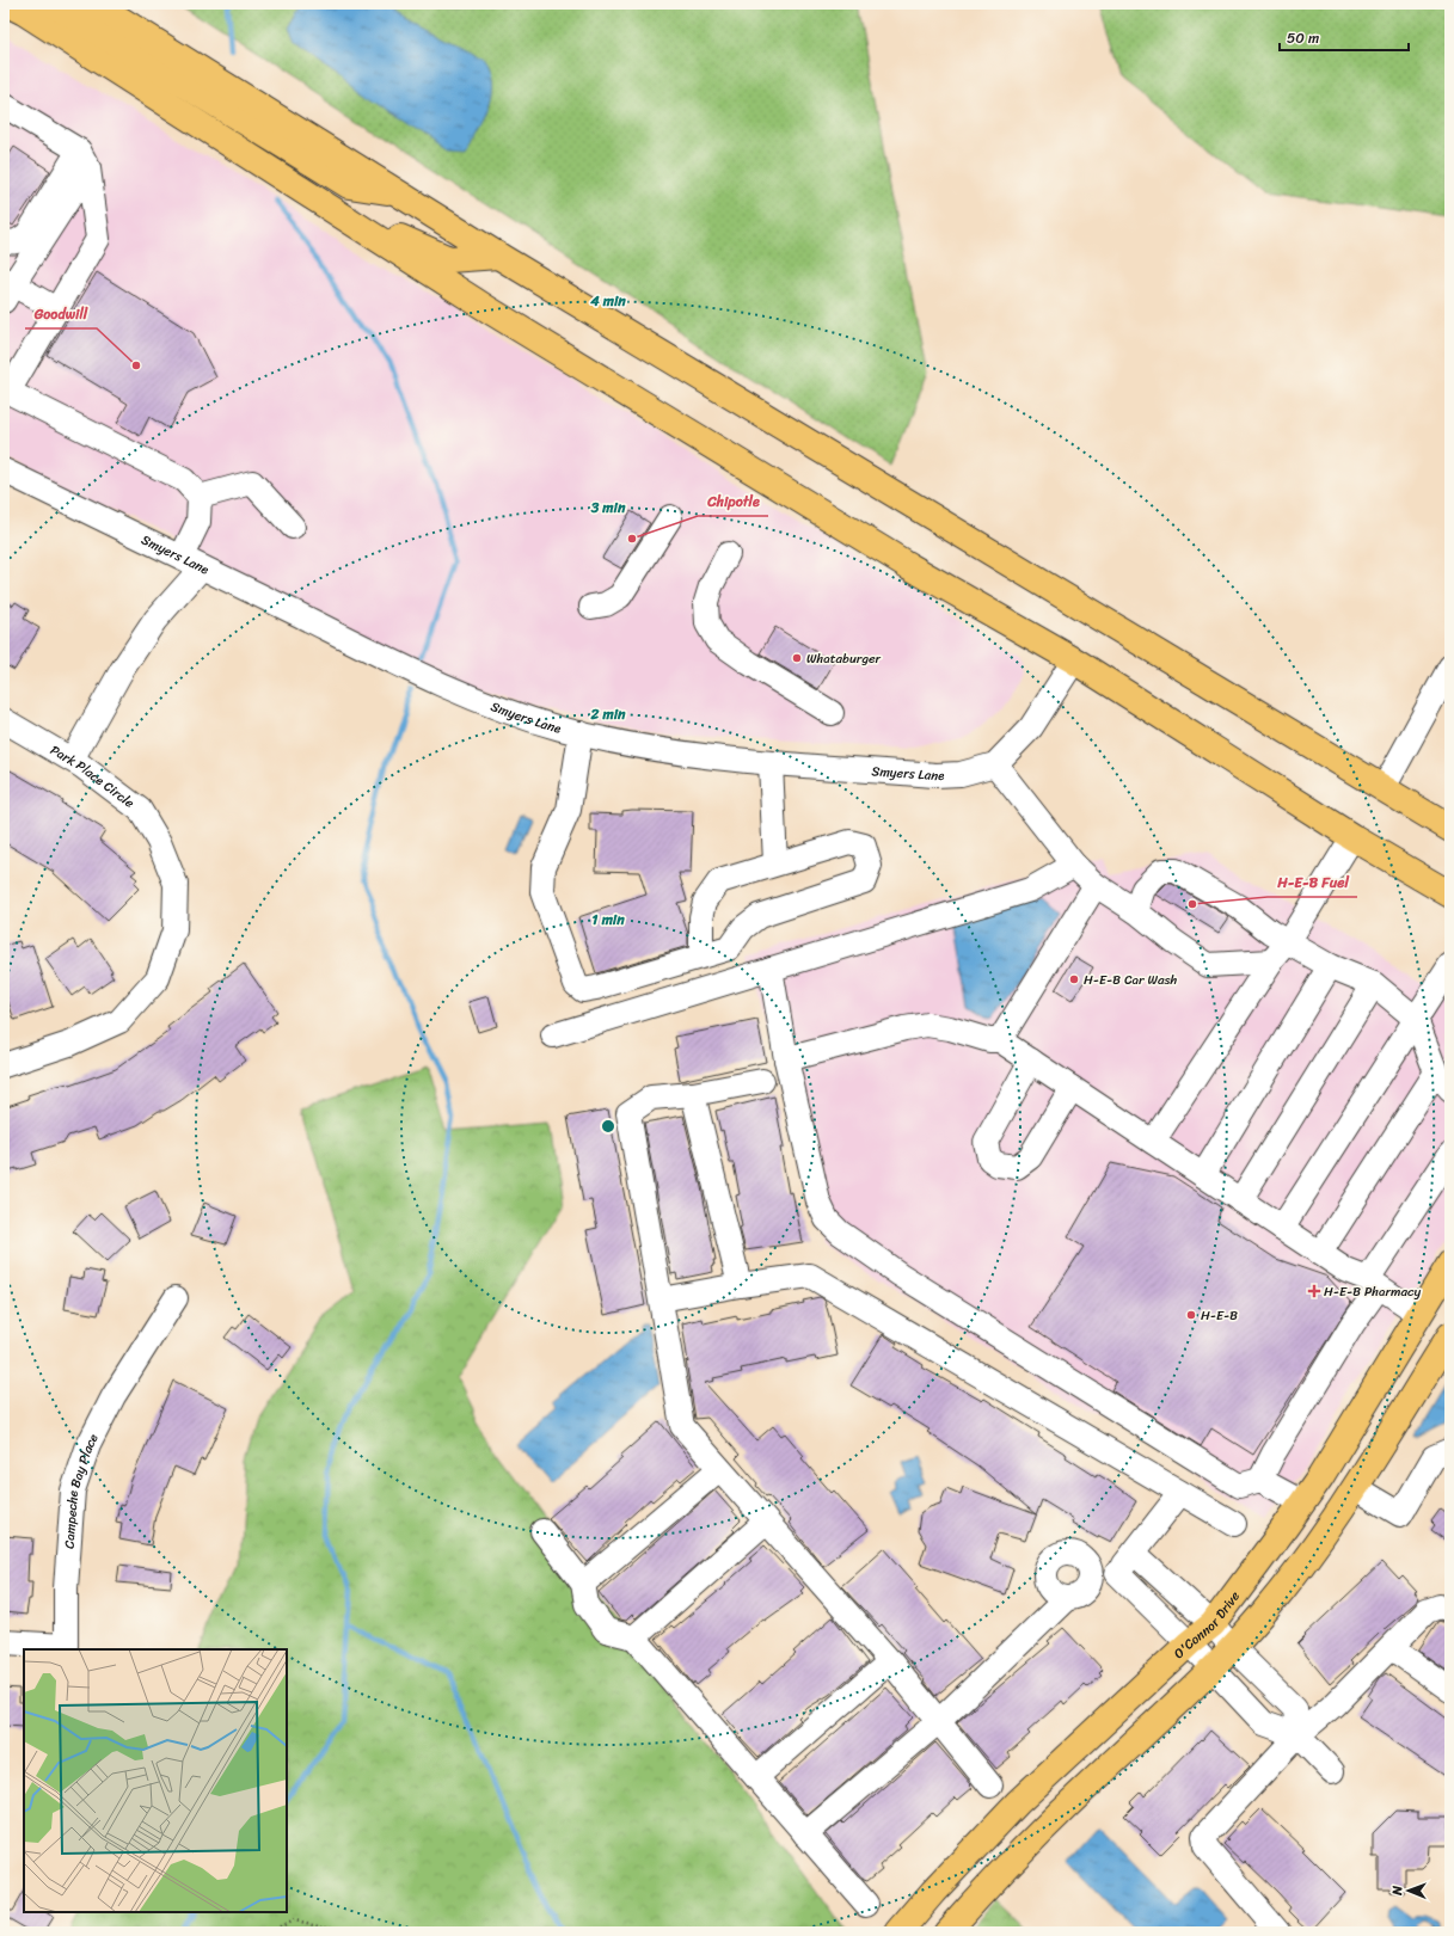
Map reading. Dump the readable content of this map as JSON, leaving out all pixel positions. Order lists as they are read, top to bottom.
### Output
{
  "streets": {
    "main road": ["O'Connor Drive"],
    "street": ["Smyers Lane", "Park Place Circle", "Campeche Bay Place"]
  },
  "places": {
    "other": [
      "Goodwill",
      "Chipotle",
      "Whataburger",
      "H-E-B Fuel",
      "H-E-B Car Wash",
      "H-E-B"
    ],
    "health": ["H-E-B Pharmacy"]
  },
  "scale_bar": "50 m",
  "north": "left",
  "rings": [
    "4 min",
    "3 min",
    "2 min",
    "1 min"
  ]
}
